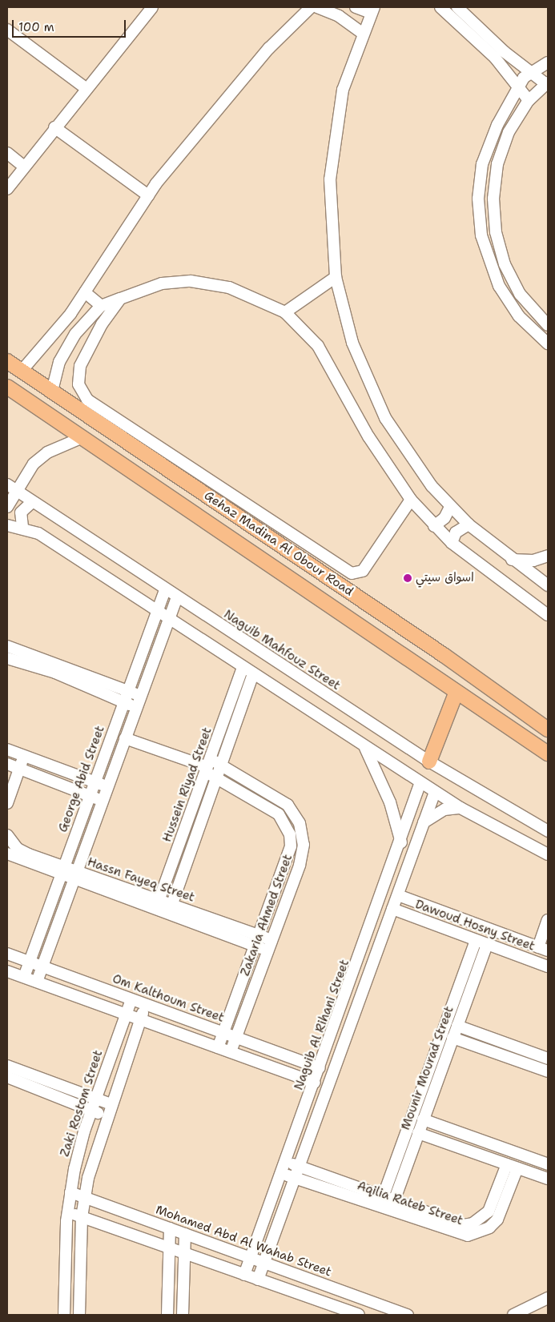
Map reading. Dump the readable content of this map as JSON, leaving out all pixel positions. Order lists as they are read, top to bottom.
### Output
{
  "streets": {
    "main road": ["Gehaz Madina Al Obour Road"],
    "street": [
      "Naguib Mahfouz Street",
      "George Abid Street",
      "Hussein Riyad Street",
      "Hassn Fayeq Street",
      "Zakaria Ahmed Street",
      "Dawoud Hosny Street",
      "Om Kalthoum Street",
      "Naguib Al Rihani Street",
      "Mounir Mourad Street",
      "Zaki Rostom Street",
      "Aqilia Rateb Street",
      "Mohamed Abd Al Wahab Street"
    ]
  },
  "crossings": [
    ["Naguib Mahfouz Street", "George Abid Street"],
    ["George Abid Street", "Hassn Fayeq Street"],
    ["George Abid Street", "Om Kalthoum Street"],
    ["Hussein Riyad Street", "Hassn Fayeq Street"],
    ["Hussein Riyad Street", "Zakaria Ahmed Street"],
    ["Hassn Fayeq Street", "Zakaria Ahmed Street"],
    ["Zakaria Ahmed Street", "Om Kalthoum Street"],
    ["Dawoud Hosny Street", "Mounir Mourad Street"],
    ["Om Kalthoum Street", "Naguib Al Rihani Street"],
    ["Om Kalthoum Street", "Zaki Rostom Street"],
    ["Naguib Al Rihani Street", "Aqilia Rateb Street"],
    ["Naguib Al Rihani Street", "Mohamed Abd Al Wahab Street"],
    ["Mounir Mourad Street", "Aqilia Rateb Street"],
    ["Zaki Rostom Street", "Mohamed Abd Al Wahab Street"]
  ],
  "places": ["اسواق سيتي"],
  "scale_bar": "100 m"
}
